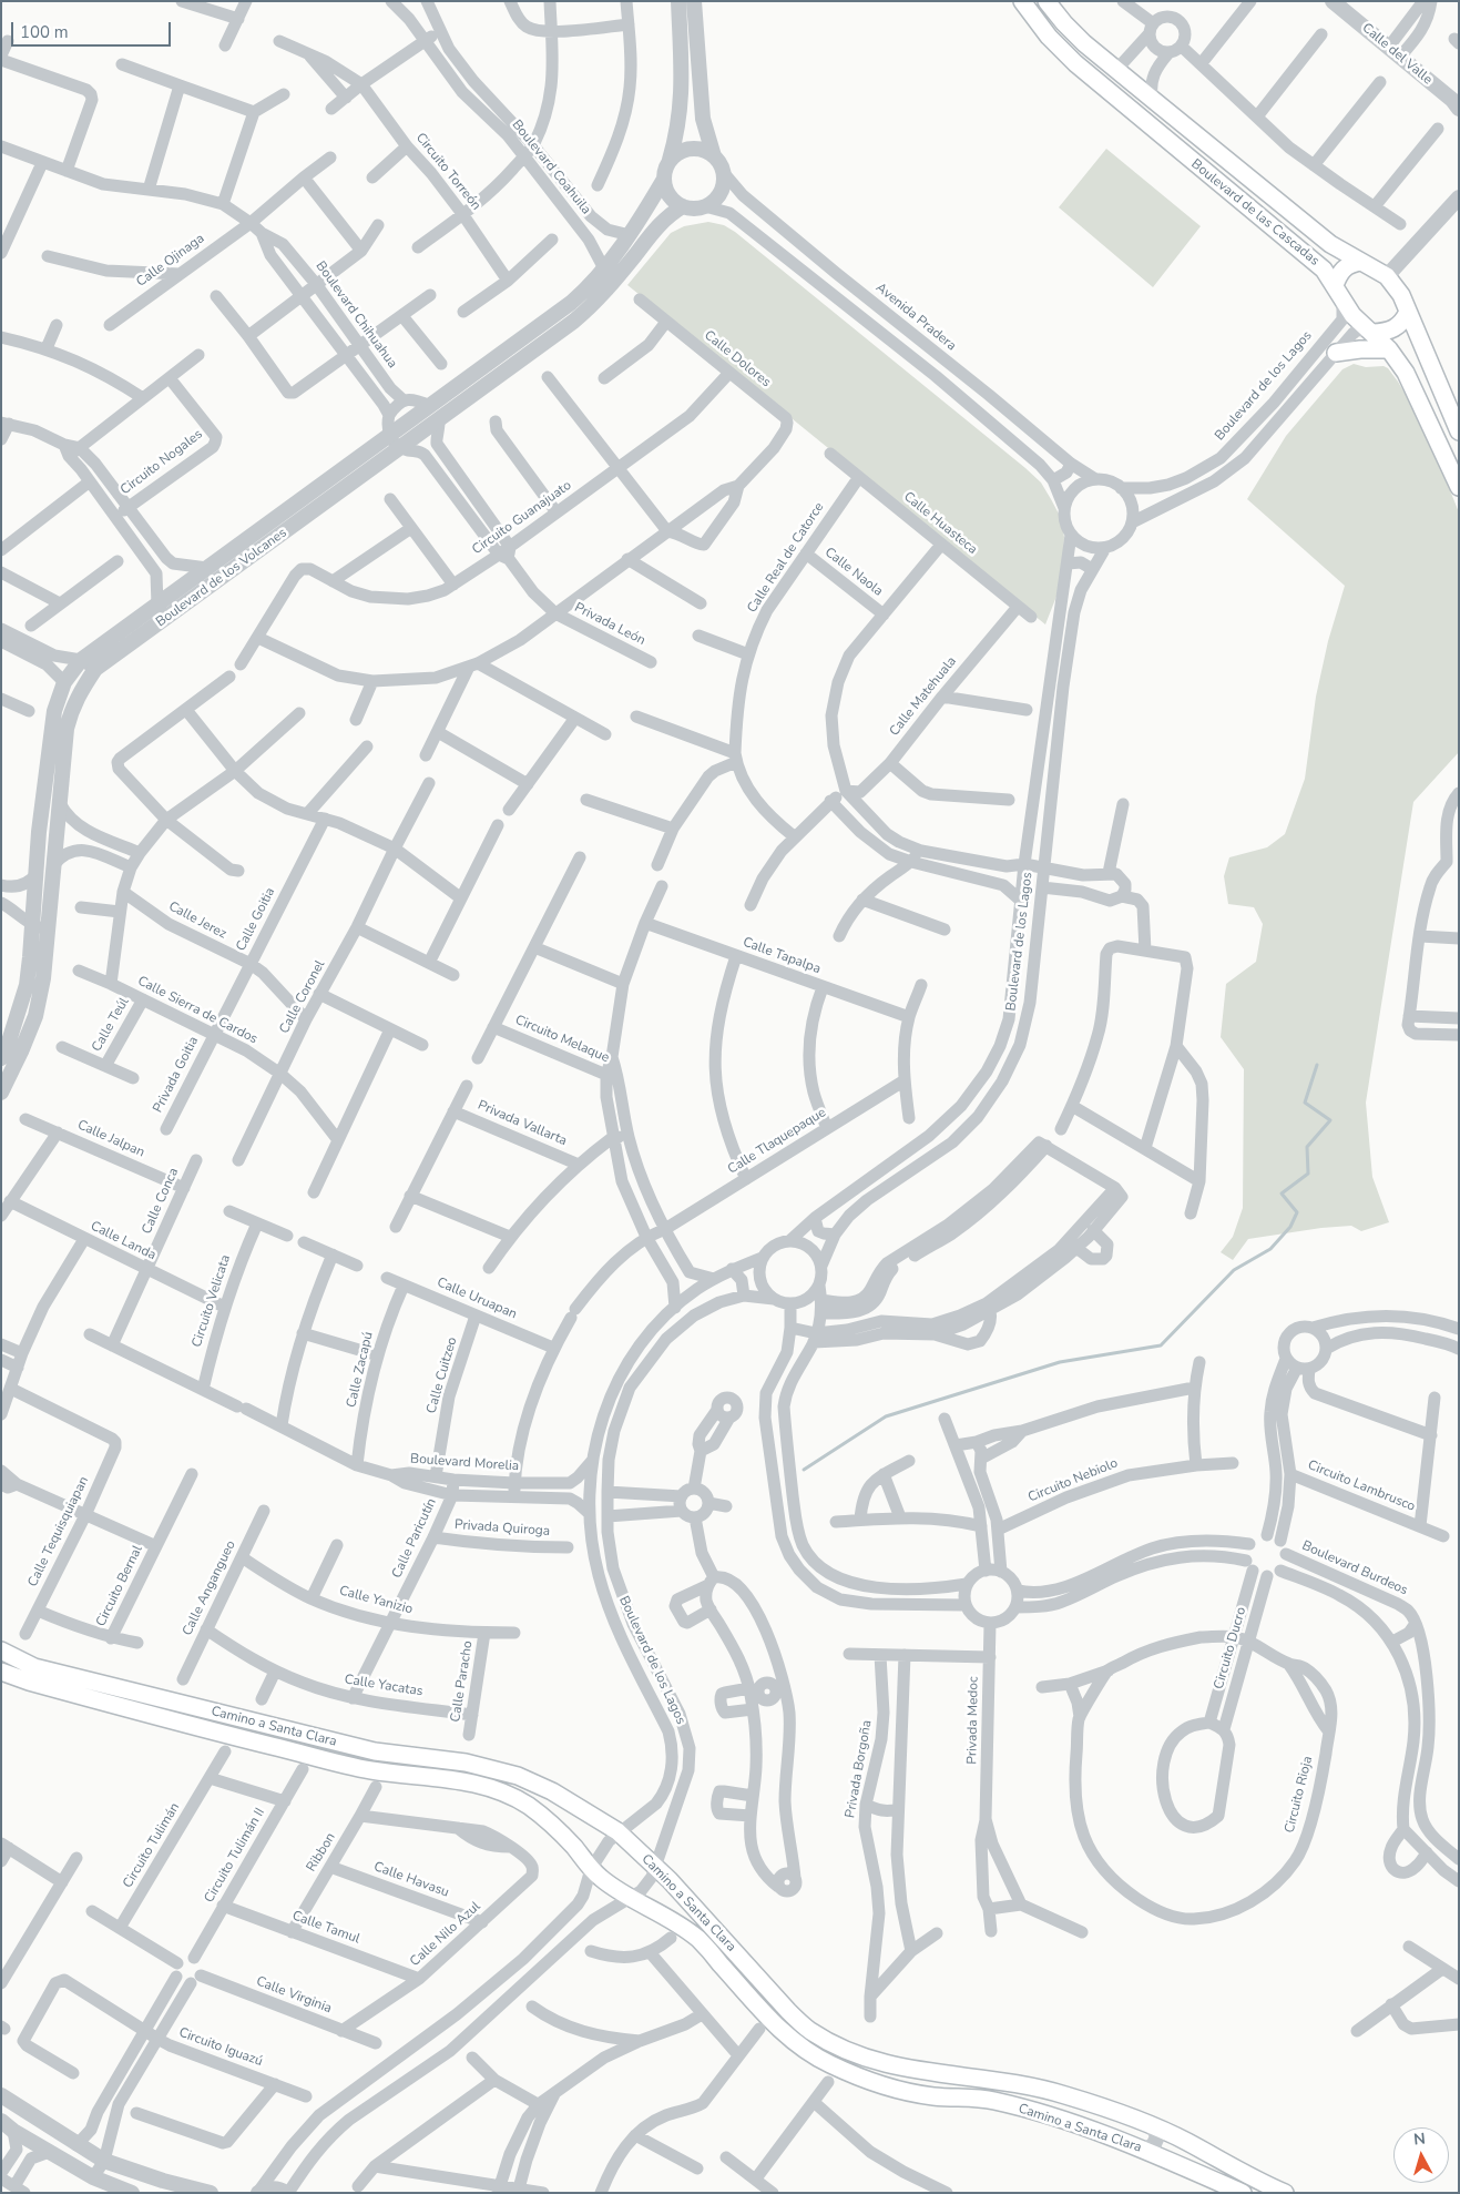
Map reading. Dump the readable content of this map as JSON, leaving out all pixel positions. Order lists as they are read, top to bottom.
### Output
{
  "streets": {
    "main road": ["Boulevard de las Cascadas", "Camino a Santa Clara"],
    "street": [
      "Calle del Valle",
      "Boulevard Coahuila",
      "Circuito Torreón",
      "Calle Ojinaga",
      "Boulevard Chihuahua",
      "Avenida Pradera",
      "Calle Dolores",
      "Boulevard de los Lagos",
      "Circuito Nogales",
      "Circuito Guanajuato",
      "Calle Huasteca",
      "Calle Real de Catorce",
      "Calle Naola",
      "Boulevard de los Volcanes",
      "Privada León",
      "Calle Matehuala",
      "Calle Goitia",
      "Calle Jerez",
      "Calle Tapalpa",
      "Calle Coronel",
      "Calle Sierra de Cardos",
      "Calle Teúl",
      "Circuito Melaque",
      "Privada Goitia",
      "Privada Vallarta",
      "Calle Jalpan",
      "Calle Tlaquepaque",
      "Calle Conca",
      "Calle Landa",
      "Calle Uruapan",
      "Circuito Velicata",
      "Calle Zacapú",
      "Calle Cuitzeo",
      "Boulevard Morelia",
      "Circuito Nebiolo",
      "Circuito Lambrusco",
      "Privada Quiroga",
      "Calle Tequisquiapan",
      "Calle Paricutín",
      "Boulevard Burdeos",
      "Circuito Bernal",
      "Calle Angangueo",
      "Calle Yanizio",
      "Circuito Ducro",
      "Calle Paracho",
      "Calle Yacatas",
      "Privada Medoc",
      "Privada Borgoña",
      "Circuito Rioja",
      "Circuito Tulimán",
      "Ribbon",
      "Circuito Tulimán II",
      "Calle Havasu",
      "Calle Tamul",
      "Calle Nilo Azul",
      "Calle Virginia",
      "Circuito Iguazú"
    ]
  },
  "crossings": [
    ["Boulevard Coahuila", "Boulevard de los Volcanes"],
    ["Boulevard de las Cascadas", "Boulevard de los Lagos"],
    ["Calle Ojinaga", "Boulevard Chihuahua"],
    ["Avenida Pradera", "Boulevard de los Lagos"],
    ["Avenida Pradera", "Boulevard de los Volcanes"],
    ["Calle Dolores", "Circuito Guanajuato"],
    ["Boulevard de los Lagos", "Camino a Santa Clara"],
    ["Circuito Guanajuato", "Privada León"],
    ["Calle Huasteca", "Calle Real de Catorce"],
    ["Calle Huasteca", "Calle Matehuala"],
    ["Calle Real de Catorce", "Calle Naola"],
    ["Calle Goitia", "Calle Jerez"],
    ["Calle Goitia", "Calle Sierra de Cardos"],
    ["Calle Goitia", "Privada Goitia"],
    ["Calle Jerez", "Calle Coronel"],
    ["Calle Coronel", "Calle Sierra de Cardos"],
    ["Calle Sierra de Cardos", "Calle Teúl"],
    ["Calle Sierra de Cardos", "Privada Goitia"],
    ["Calle Jalpan", "Calle Conca"],
    ["Calle Tlaquepaque", "Calle Uruapan"],
    ["Calle Tlaquepaque", "Boulevard Morelia"],
    ["Calle Conca", "Calle Landa"],
    ["Calle Landa", "Circuito Velicata"],
    ["Calle Uruapan", "Calle Zacapú"],
    ["Calle Uruapan", "Calle Cuitzeo"],
    ["Circuito Velicata", "Boulevard Morelia"],
    ["Calle Zacapú", "Boulevard Morelia"],
    ["Calle Cuitzeo", "Boulevard Morelia"],
    ["Boulevard Morelia", "Calle Paricutín"],
    ["Privada Quiroga", "Calle Paricutín"],
    ["Calle Tequisquiapan", "Circuito Bernal"],
    ["Calle Paricutín", "Calle Yanizio"],
    ["Calle Paricutín", "Calle Yacatas"],
    ["Boulevard Burdeos", "Circuito Ducro"],
    ["Calle Angangueo", "Calle Yanizio"],
    ["Calle Angangueo", "Calle Yacatas"],
    ["Calle Yanizio", "Calle Paracho"],
    ["Circuito Ducro", "Circuito Rioja"],
    ["Calle Paracho", "Calle Yacatas"],
    ["Ribbon", "Calle Havasu"],
    ["Ribbon", "Calle Tamul"],
    ["Ribbon", "Calle Nilo Azul"],
    ["Circuito Tulimán II", "Calle Tamul"],
    ["Circuito Tulimán II", "Calle Virginia"],
    ["Calle Havasu", "Calle Nilo Azul"],
    ["Calle Tamul", "Calle Nilo Azul"],
    ["Calle Nilo Azul", "Calle Virginia"]
  ],
  "scale_bar": "100 m",
  "north": "top"
}
